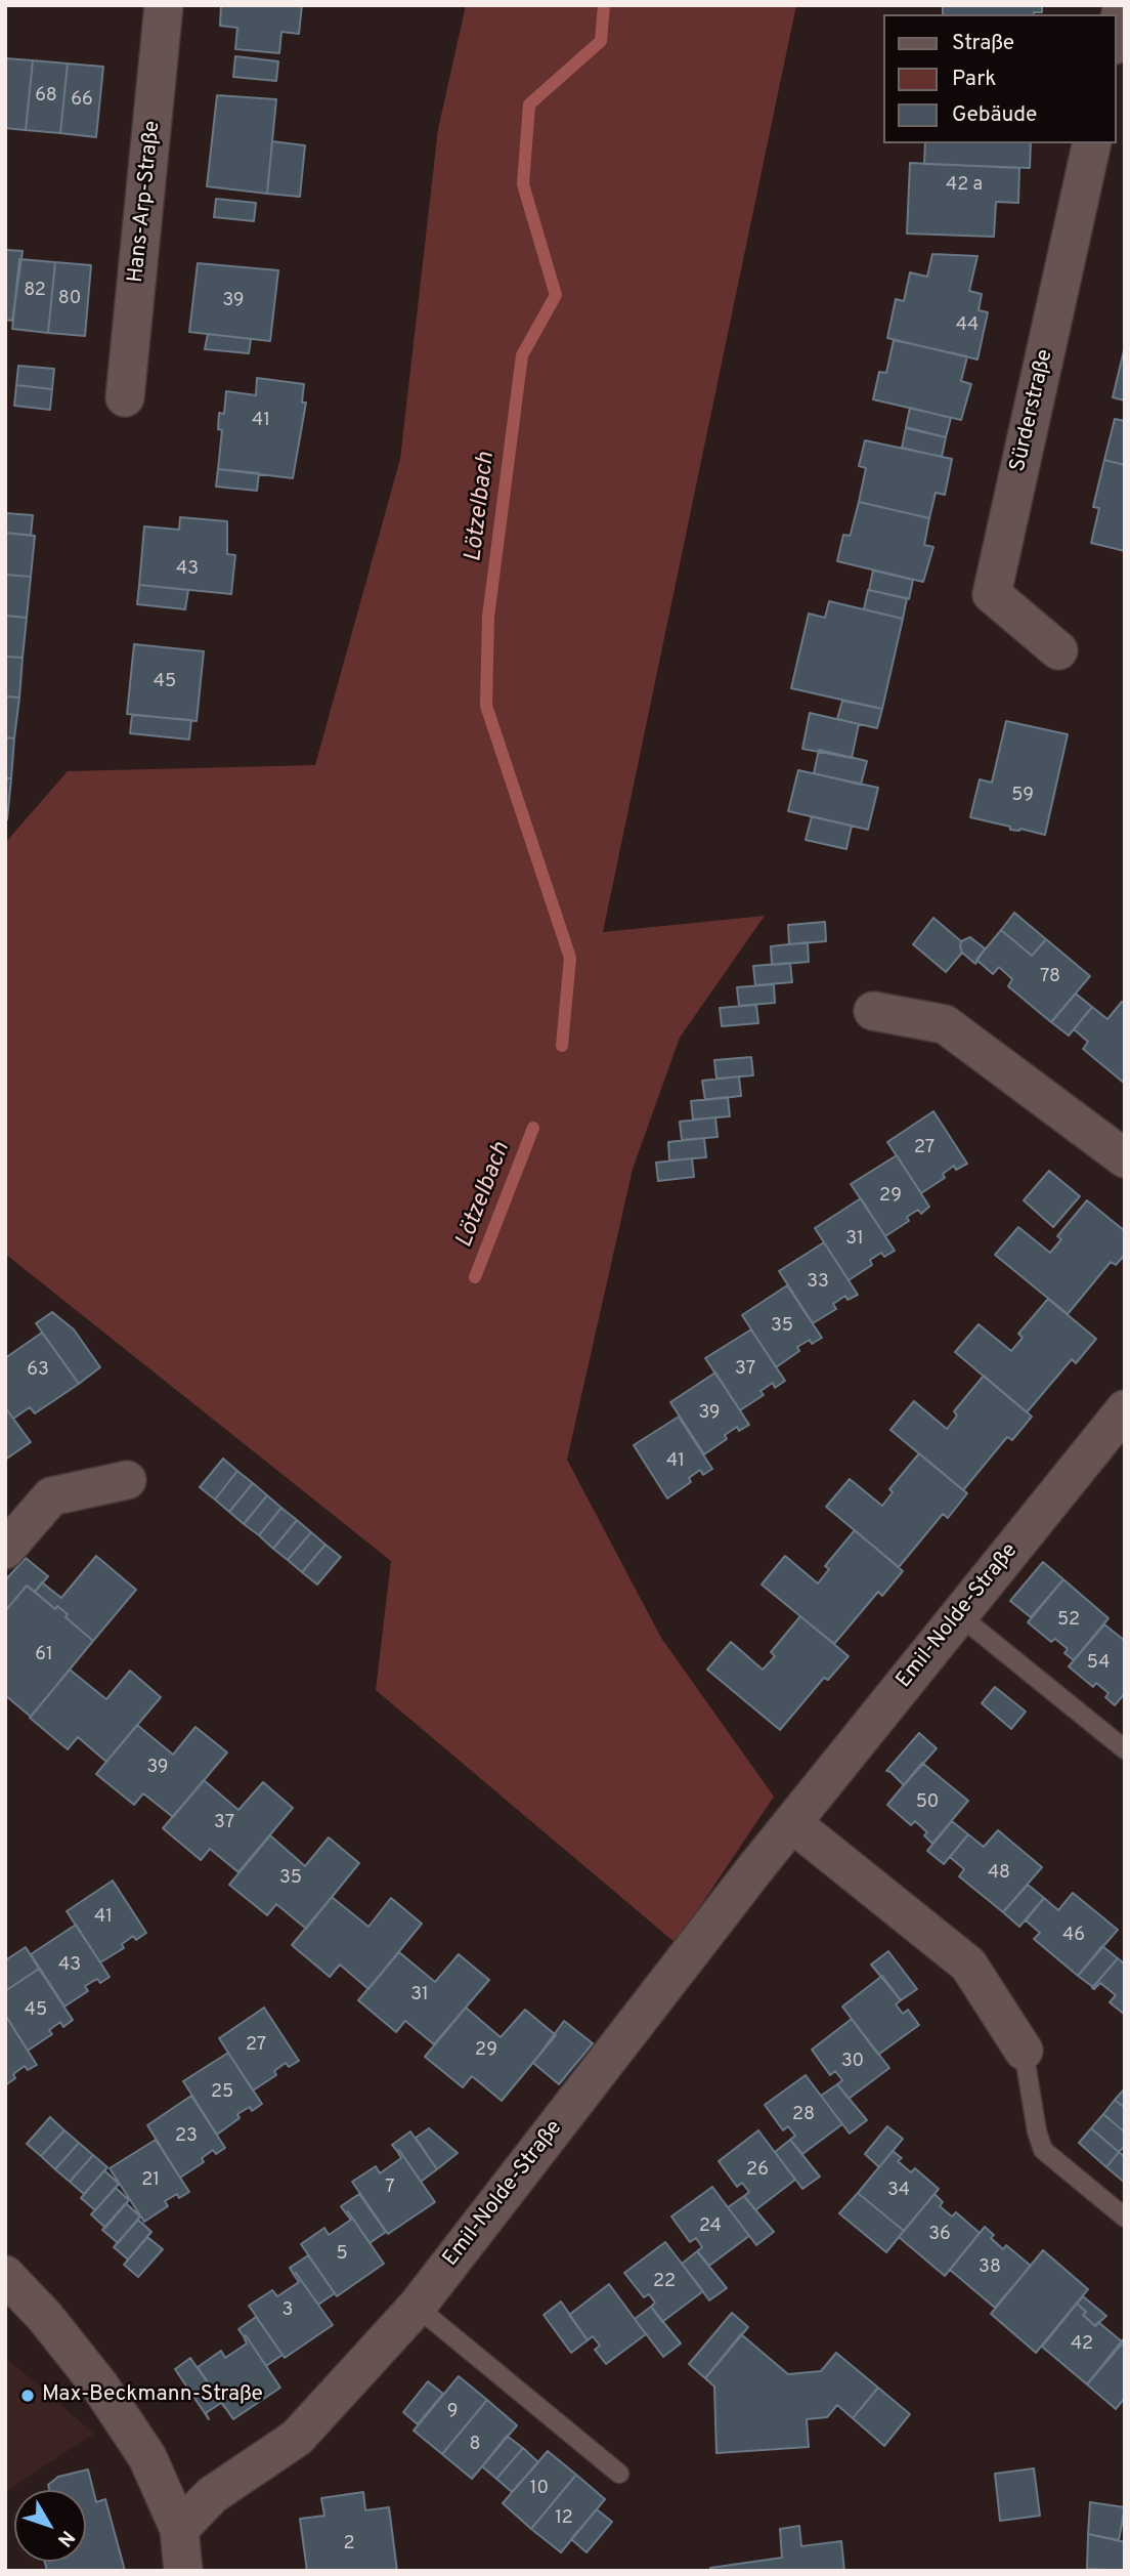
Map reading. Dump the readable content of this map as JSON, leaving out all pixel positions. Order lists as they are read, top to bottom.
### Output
{
  "streets": {
    "street": ["Hans-Arp-Straße", "Sürderstraße", "Emil-Nolde-Straße"]
  },
  "water": ["Lötzelbach"],
  "places": ["Max-Beckmann-Straße"],
  "house_numbers": [
    "68",
    "66",
    "42 a",
    "82",
    "80",
    "39",
    "44",
    "41",
    "43",
    "45",
    "59",
    "78",
    "27",
    "29",
    "31",
    "33",
    "35",
    "37",
    "63",
    "39",
    "41",
    "52",
    "61",
    "54",
    "39",
    "50",
    "37",
    "48",
    "35",
    "41",
    "46",
    "43",
    "31",
    "45",
    "27",
    "29",
    "30",
    "25",
    "28",
    "23",
    "26",
    "21",
    "7",
    "34",
    "24",
    "36",
    "5",
    "38",
    "22",
    "3",
    "42",
    "9",
    "8",
    "10",
    "12",
    "2"
  ],
  "legend": ["Straße", "Park", "Gebäude"],
  "north": "bottom right"
}
